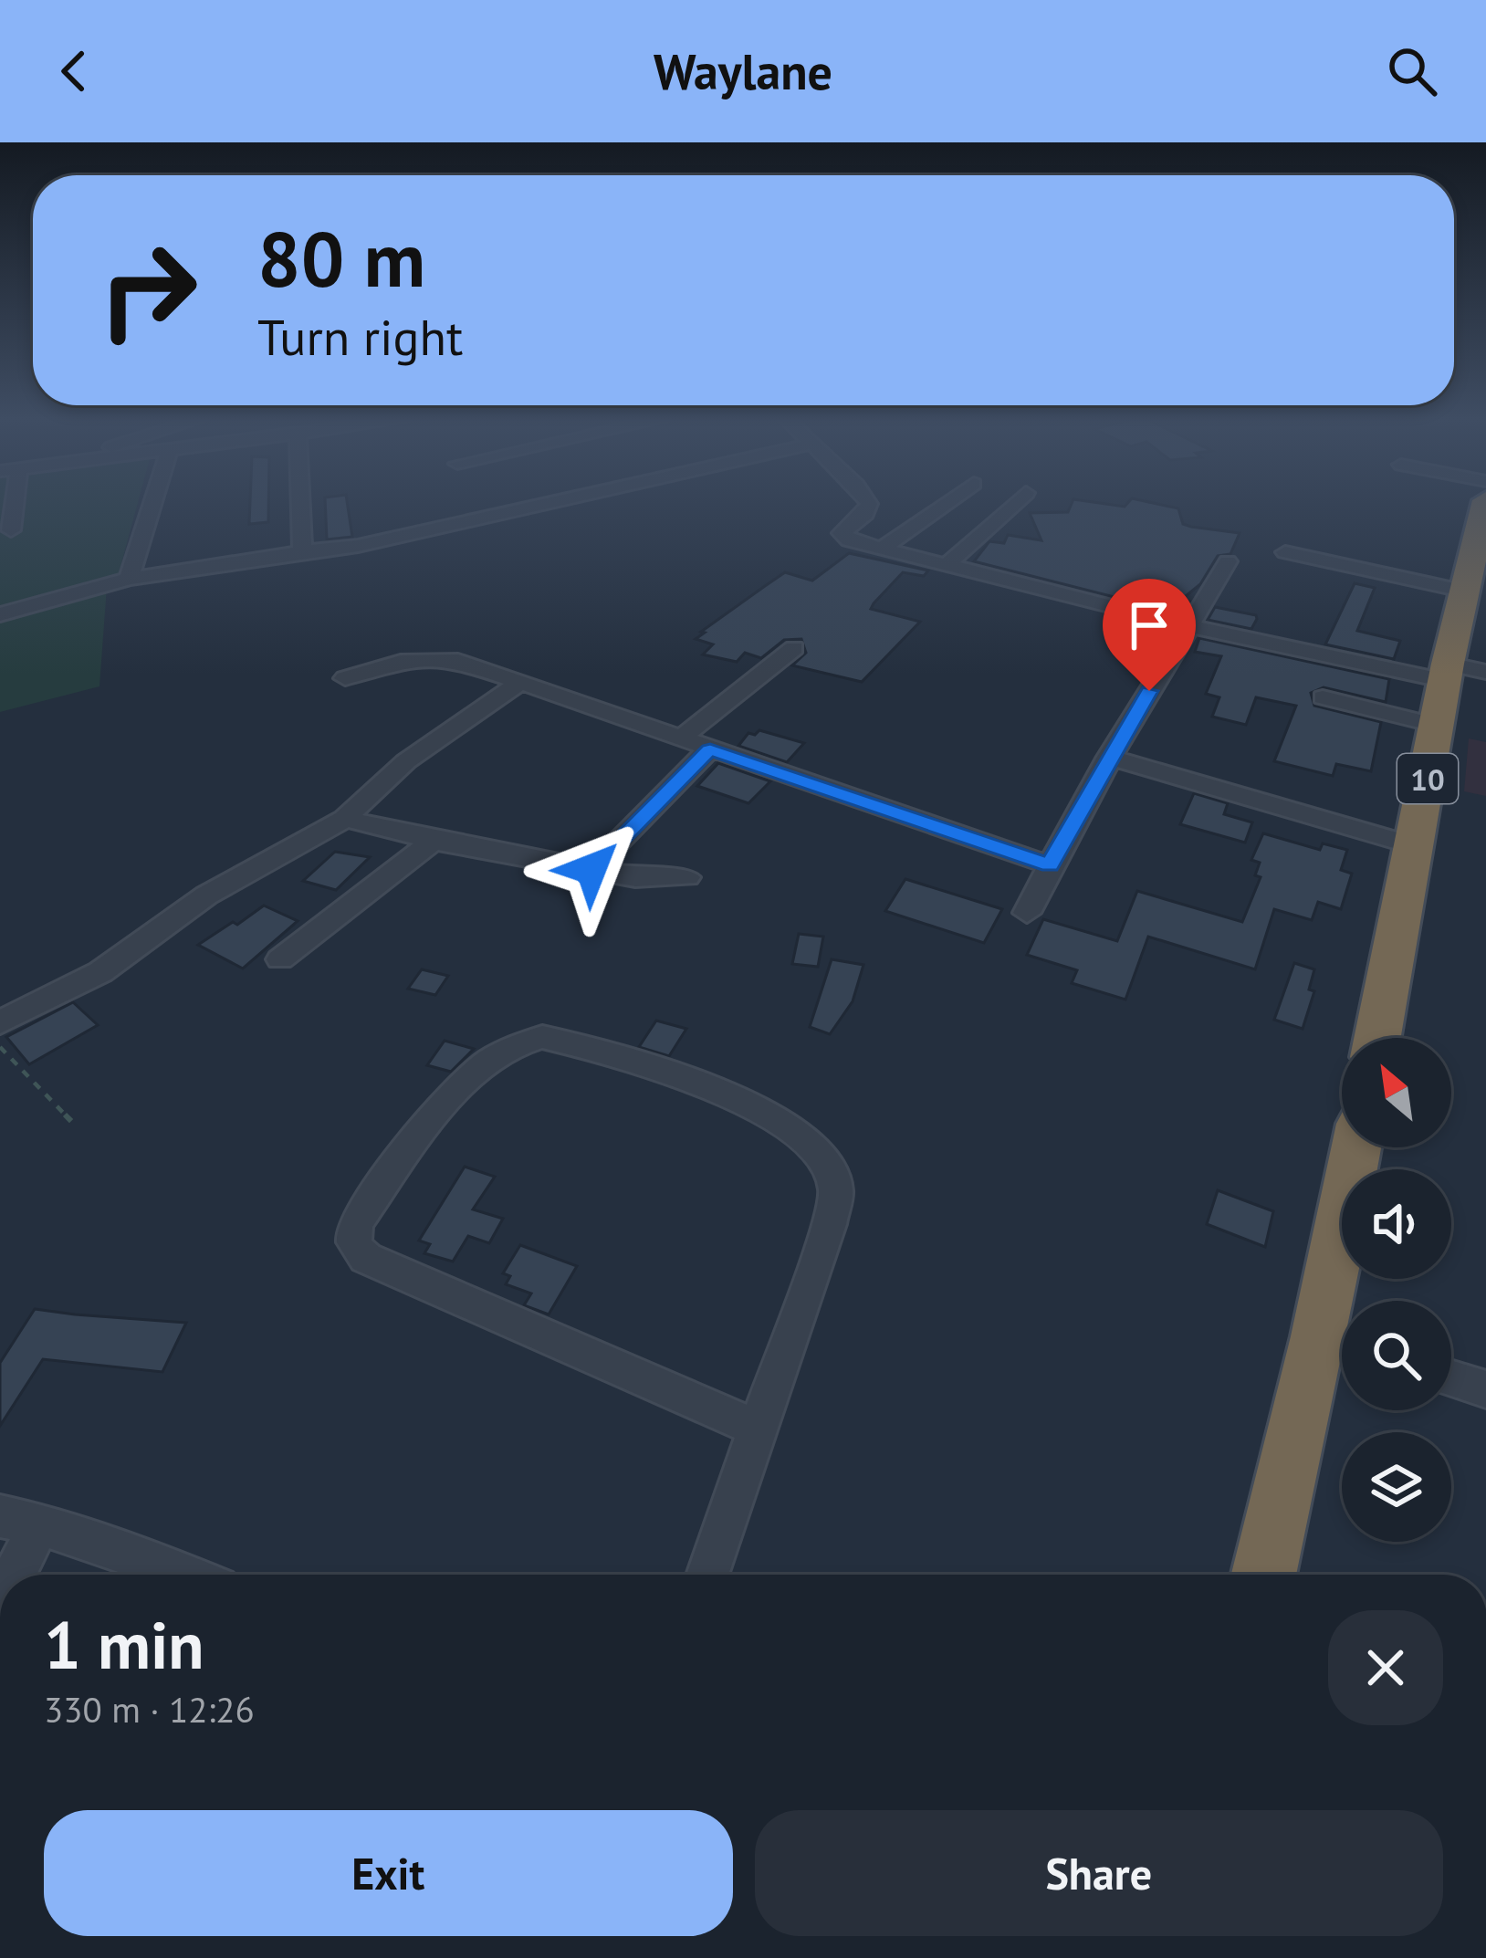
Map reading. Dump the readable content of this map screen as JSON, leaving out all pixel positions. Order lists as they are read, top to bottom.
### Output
{
  "streets": {
    "highway": ["10"]
  },
  "north": "top left",
  "page": {
    "header": "Waylane",
    "turn": ["80 m", "Turn right"],
    "heading": ["1 min", "330 m · 12:26"],
    "buttons": ["Exit", "Share"]
  }
}
